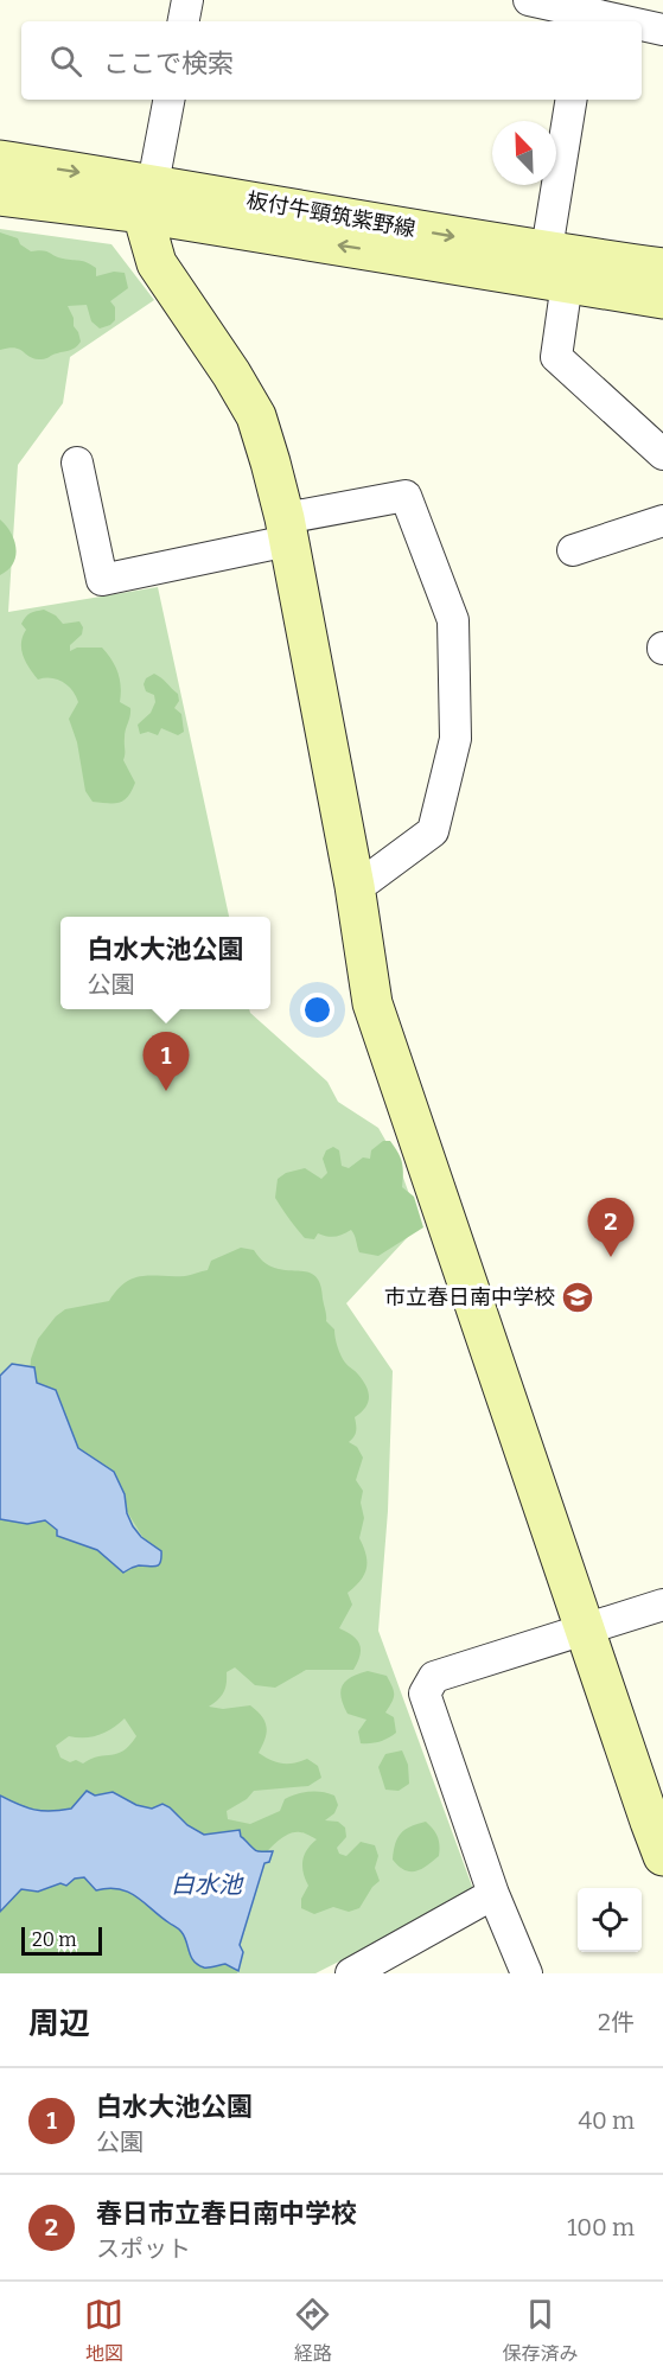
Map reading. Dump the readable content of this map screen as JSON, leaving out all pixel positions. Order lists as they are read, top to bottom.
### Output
{
  "streets": {
    "street": ["板付牛頸筑紫野線"]
  },
  "water": ["白水池"],
  "places": {
    "school or university": ["市立春日南中学校"]
  },
  "scale_bar": "20 m",
  "north": "top left",
  "page": {
    "search": "ここで検索",
    "popup": ["白水大池公園", "公園"],
    "pins": ["1", "2"],
    "scale": "20 m",
    "heading": ["周辺", "2件"],
    "list": [
      {
        "mark": "1",
        "name": "白水大池公園",
        "note": "公園",
        "value": "40 m"
      },
      {
        "mark": "2",
        "name": "春日市立春日南中学校",
        "note": "スポット",
        "value": "100 m"
      }
    ],
    "nav": ["地図", "経路", "保存済み"]
  }
}
